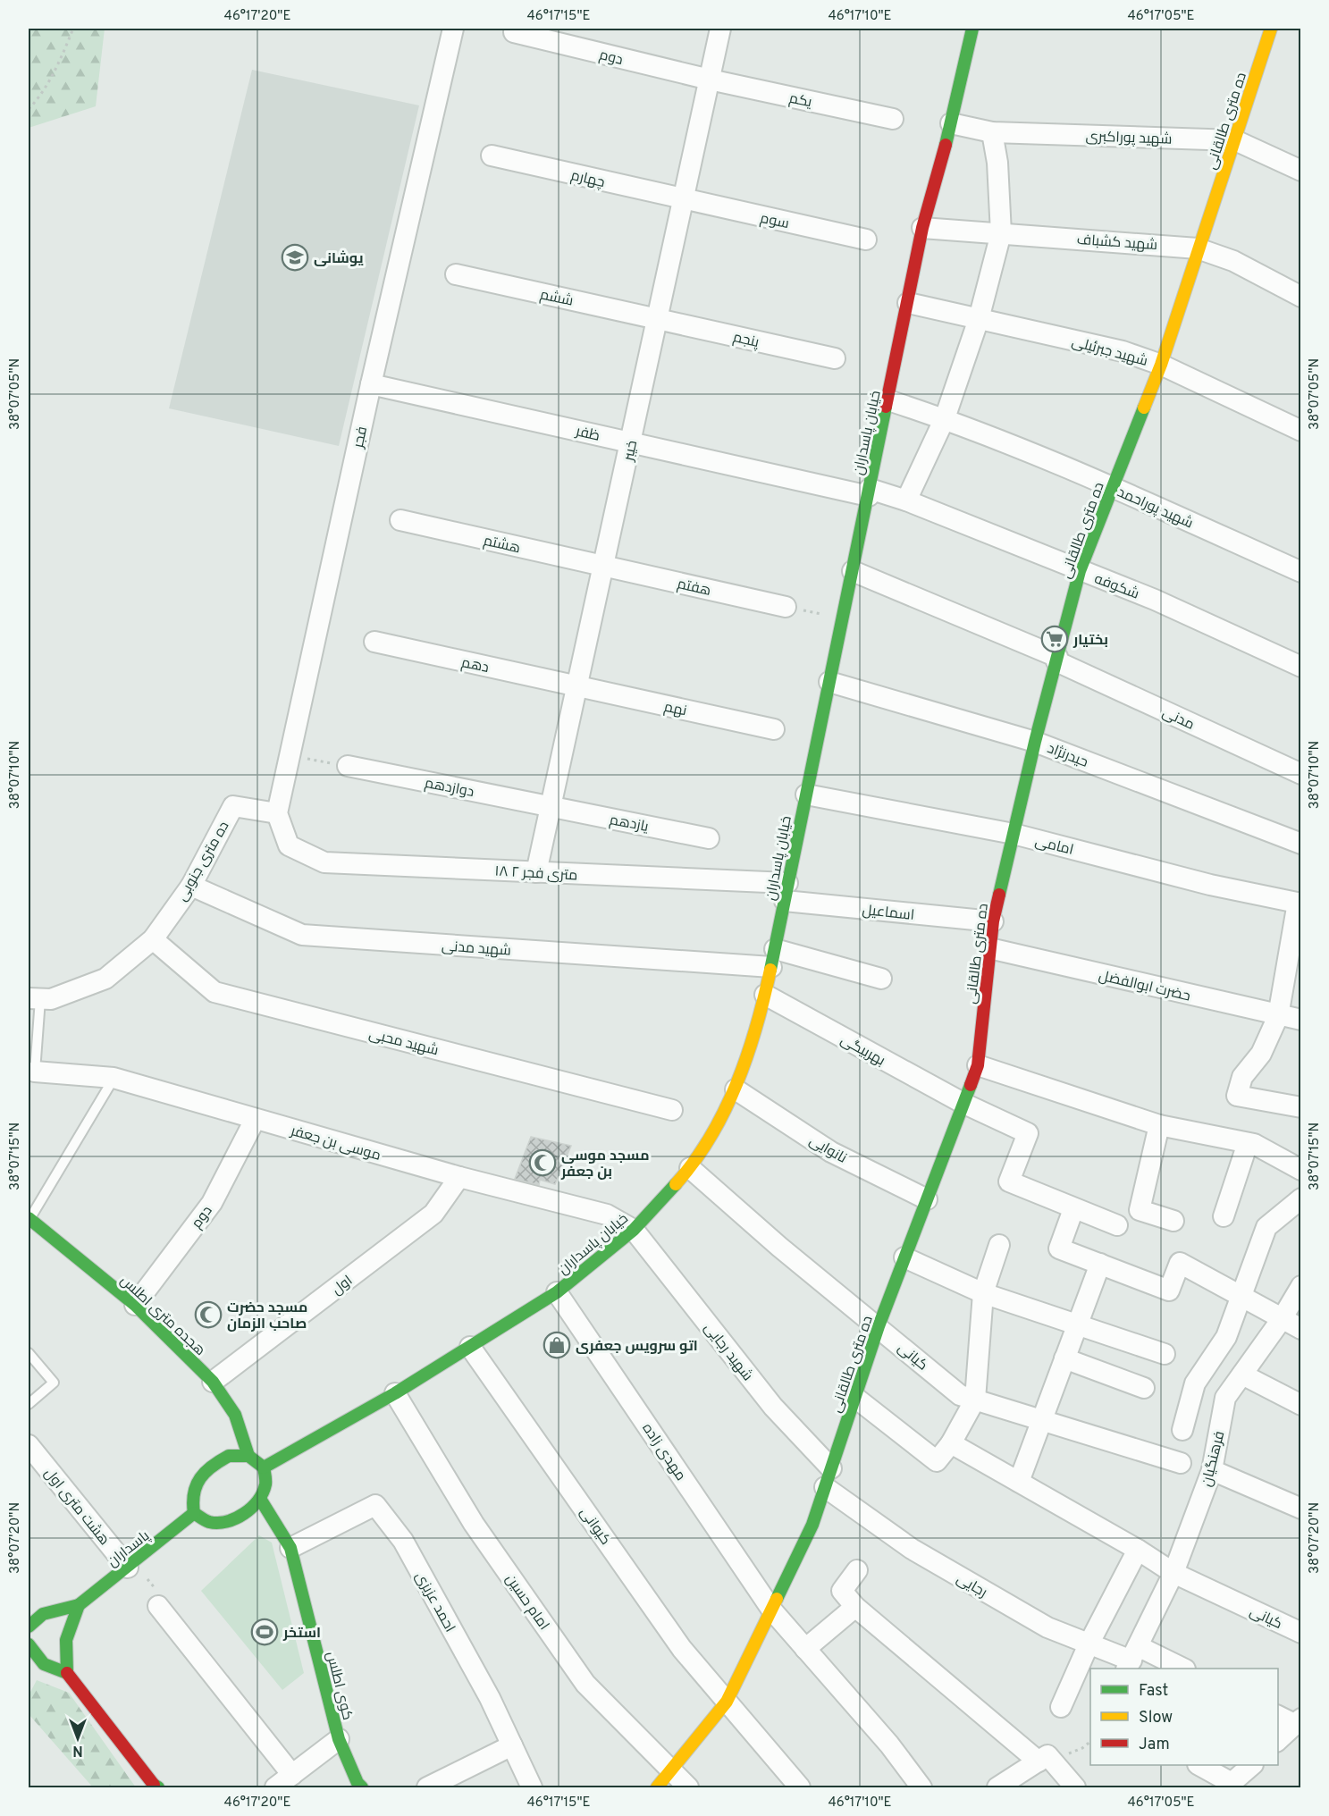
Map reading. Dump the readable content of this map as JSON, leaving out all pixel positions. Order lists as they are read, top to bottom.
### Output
{
  "streets": {
    "street": [
      "دوم",
      "یکم",
      "ده متری طالقانی",
      "شهید پوراکبری",
      "چهارم",
      "سوم",
      "شهید کشباف",
      "ششم",
      "پنجم",
      "شهید جبرئیلی",
      "ظفر",
      "خیابان پاسداران",
      "فجر",
      "خیبر",
      "شهید پوراحمد",
      "هشتم",
      "شکوفه",
      "هفتم",
      "دهم",
      "نهم",
      "مدنی",
      "حیدرنژاد",
      "دوازدهم",
      "یازدهم",
      "امامی",
      "ده متری جنوبی",
      "۱۸ متری فجر ۲",
      "اسماعیل",
      "شهید مدنی",
      "حضرت ابوالفضل",
      "شهید محبی",
      "بهربیگی",
      "موسی بن جعفر",
      "نانوایی",
      "اول",
      "هجده متری اطلس",
      "شهید رجایی",
      "کیانی",
      "مهدی زاده",
      "فرهنگیان",
      "هشت متری اول",
      "کیوانی",
      "پاسداران",
      "رجایی",
      "احمد عزیزی",
      "امام حسین",
      "کوی اطلس"
    ]
  },
  "crossings": [
    ["دوم", "یکم"],
    ["دوم", "خیبر"],
    ["دوم", "موسی بن جعفر"],
    ["دوم", "هجده متری اطلس"],
    ["یکم", "خیبر"],
    ["ده متری طالقانی", "شهید پوراکبری"],
    ["ده متری طالقانی", "شهید کشباف"],
    ["ده متری طالقانی", "شهید جبرئیلی"],
    ["ده متری طالقانی", "شهید پوراحمد"],
    ["ده متری طالقانی", "شکوفه"],
    ["ده متری طالقانی", "مدنی"],
    ["ده متری طالقانی", "حیدرنژاد"],
    ["ده متری طالقانی", "امامی"],
    ["ده متری طالقانی", "اسماعیل"],
    ["ده متری طالقانی", "حضرت ابوالفضل"],
    ["ده متری طالقانی", "بهربیگی"],
    ["ده متری طالقانی", "نانوایی"],
    ["ده متری طالقانی", "شهید رجایی"],
    ["ده متری طالقانی", "کیانی"],
    ["ده متری طالقانی", "مهدی زاده"],
    ["ده متری طالقانی", "کیوانی"],
    ["ده متری طالقانی", "رجایی"],
    ["ده متری طالقانی", "امام حسین"],
    ["شهید پوراکبری", "خیابان پاسداران"],
    ["چهارم", "سوم"],
    ["چهارم", "خیبر"],
    ["سوم", "خیبر"],
    ["شهید کشباف", "خیابان پاسداران"],
    ["ششم", "پنجم"],
    ["ششم", "خیبر"],
    ["پنجم", "خیبر"],
    ["شهید جبرئیلی", "خیابان پاسداران"],
    ["ظفر", "خیابان پاسداران"],
    ["ظفر", "فجر"],
    ["ظفر", "خیبر"],
    ["ظفر", "شکوفه"],
    ["خیابان پاسداران", "شهید پوراحمد"],
    ["خیابان پاسداران", "شکوفه"],
    ["خیابان پاسداران", "مدنی"],
    ["خیابان پاسداران", "حیدرنژاد"],
    ["خیابان پاسداران", "امامی"],
    ["خیابان پاسداران", "۱۸ متری فجر ۲"],
    ["خیابان پاسداران", "اسماعیل"],
    ["خیابان پاسداران", "شهید مدنی"],
    ["خیابان پاسداران", "بهربیگی"],
    ["خیابان پاسداران", "موسی بن جعفر"],
    ["خیابان پاسداران", "نانوایی"],
    ["خیابان پاسداران", "هجده متری اطلس"],
    ["خیابان پاسداران", "شهید رجایی"],
    ["خیابان پاسداران", "کیانی"],
    ["خیابان پاسداران", "مهدی زاده"],
    ["خیابان پاسداران", "کیوانی"],
    ["خیابان پاسداران", "پاسداران"],
    ["خیابان پاسداران", "امام حسین"],
    ["خیابان پاسداران", "کوی اطلس"],
    ["فجر", "ده متری جنوبی"],
    ["فجر", "۱۸ متری فجر ۲"],
    ["خیبر", "هشتم"],
    ["خیبر", "هفتم"],
    ["خیبر", "دهم"],
    ["خیبر", "نهم"],
    ["خیبر", "دوازدهم"],
    ["خیبر", "یازدهم"],
    ["خیبر", "۱۸ متری فجر ۲"],
    ["هشتم", "هفتم"],
    ["دهم", "نهم"],
    ["دوازدهم", "یازدهم"],
    ["ده متری جنوبی", "۱۸ متری فجر ۲"],
    ["ده متری جنوبی", "شهید مدنی"],
    ["ده متری جنوبی", "شهید محبی"],
    ["۱۸ متری فجر ۲", "اسماعیل"],
    ["موسی بن جعفر", "اول"],
    ["موسی بن جعفر", "شهید رجایی"],
    ["اول", "هجده متری اطلس"],
    ["هجده متری اطلس", "پاسداران"],
    ["هجده متری اطلس", "کوی اطلس"],
    ["کیانی", "فرهنگیان"],
    ["فرهنگیان", "رجایی"],
    ["هشت متری اول", "پاسداران"],
    ["پاسداران", "کوی اطلس"],
    ["احمد عزیزی", "کوی اطلس"]
  ],
  "places": {
    "school or university": ["یوشانی"],
    "supermarket": ["بختیار"],
    "mosque": ["مسجد موسی بن جعفر", "مسجد حضرت صاحب الزمان"],
    "shop": ["اتو سرویس جعفری"],
    "sports": ["استخر"]
  },
  "legend": ["Fast", "Slow", "Jam"],
  "north": "bottom",
  "coordinates": [
    "46°17'20\"E",
    "46°17'15\"E",
    "46°17'10\"E",
    "46°17'05\"E",
    "38°07'05\"N",
    "38°07'10\"N",
    "38°07'15\"N",
    "38°07'20\"N"
  ]
}
